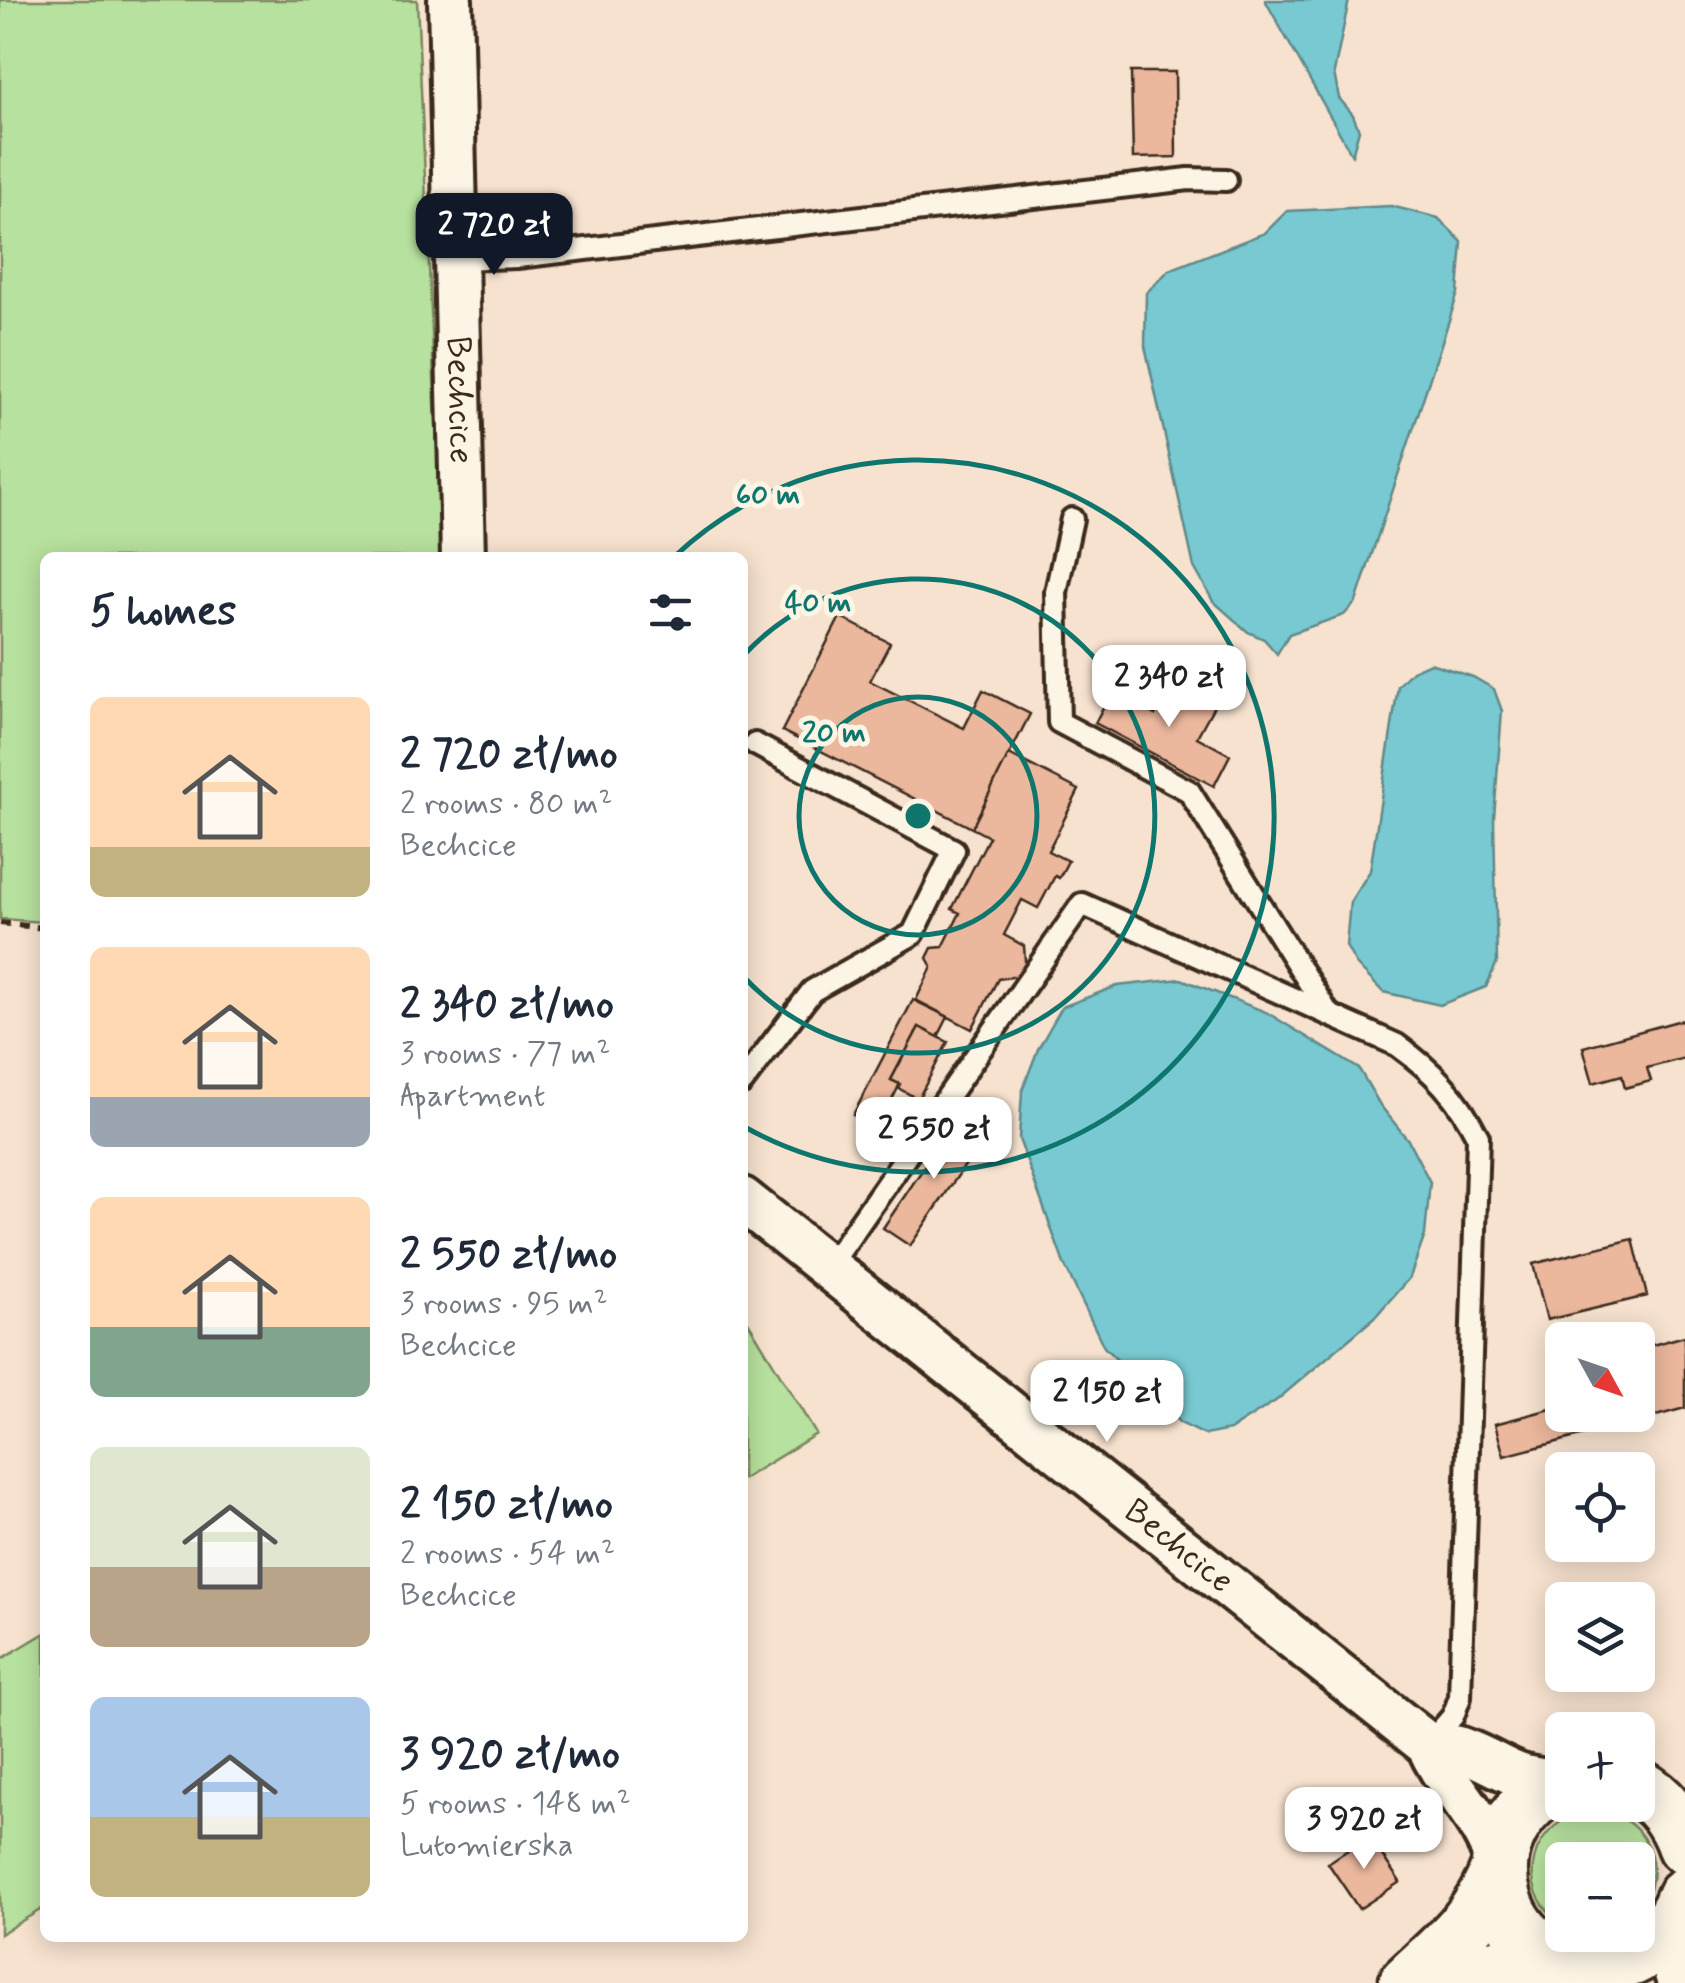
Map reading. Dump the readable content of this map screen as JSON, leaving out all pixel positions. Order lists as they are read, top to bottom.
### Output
{
  "streets": {
    "street": ["Bechcice"]
  },
  "north": "bottom right",
  "page": {
    "price": [
      "2 720 zł",
      "2 340 zł",
      "2 550 zł",
      "2 150 zł",
      "3 920 zł"
    ],
    "heading": "5 homes",
    "list": [
      {
        "name": "2 720 zł/mo",
        "note": "2 rooms · 80 m² · Bechcice"
      },
      {
        "name": "2 340 zł/mo",
        "note": "3 rooms · 77 m² · Apartment"
      },
      {
        "name": "2 550 zł/mo",
        "note": "3 rooms · 95 m² · Bechcice"
      },
      {
        "name": "2 150 zł/mo",
        "note": "2 rooms · 54 m² · Bechcice"
      },
      {
        "name": "3 920 zł/mo",
        "note": "5 rooms · 148 m² · Lutomierska"
      }
    ],
    "map_buttons": ["+", "−"]
  },
  "rings": ["60 m", "40 m", "20 m"]
}
